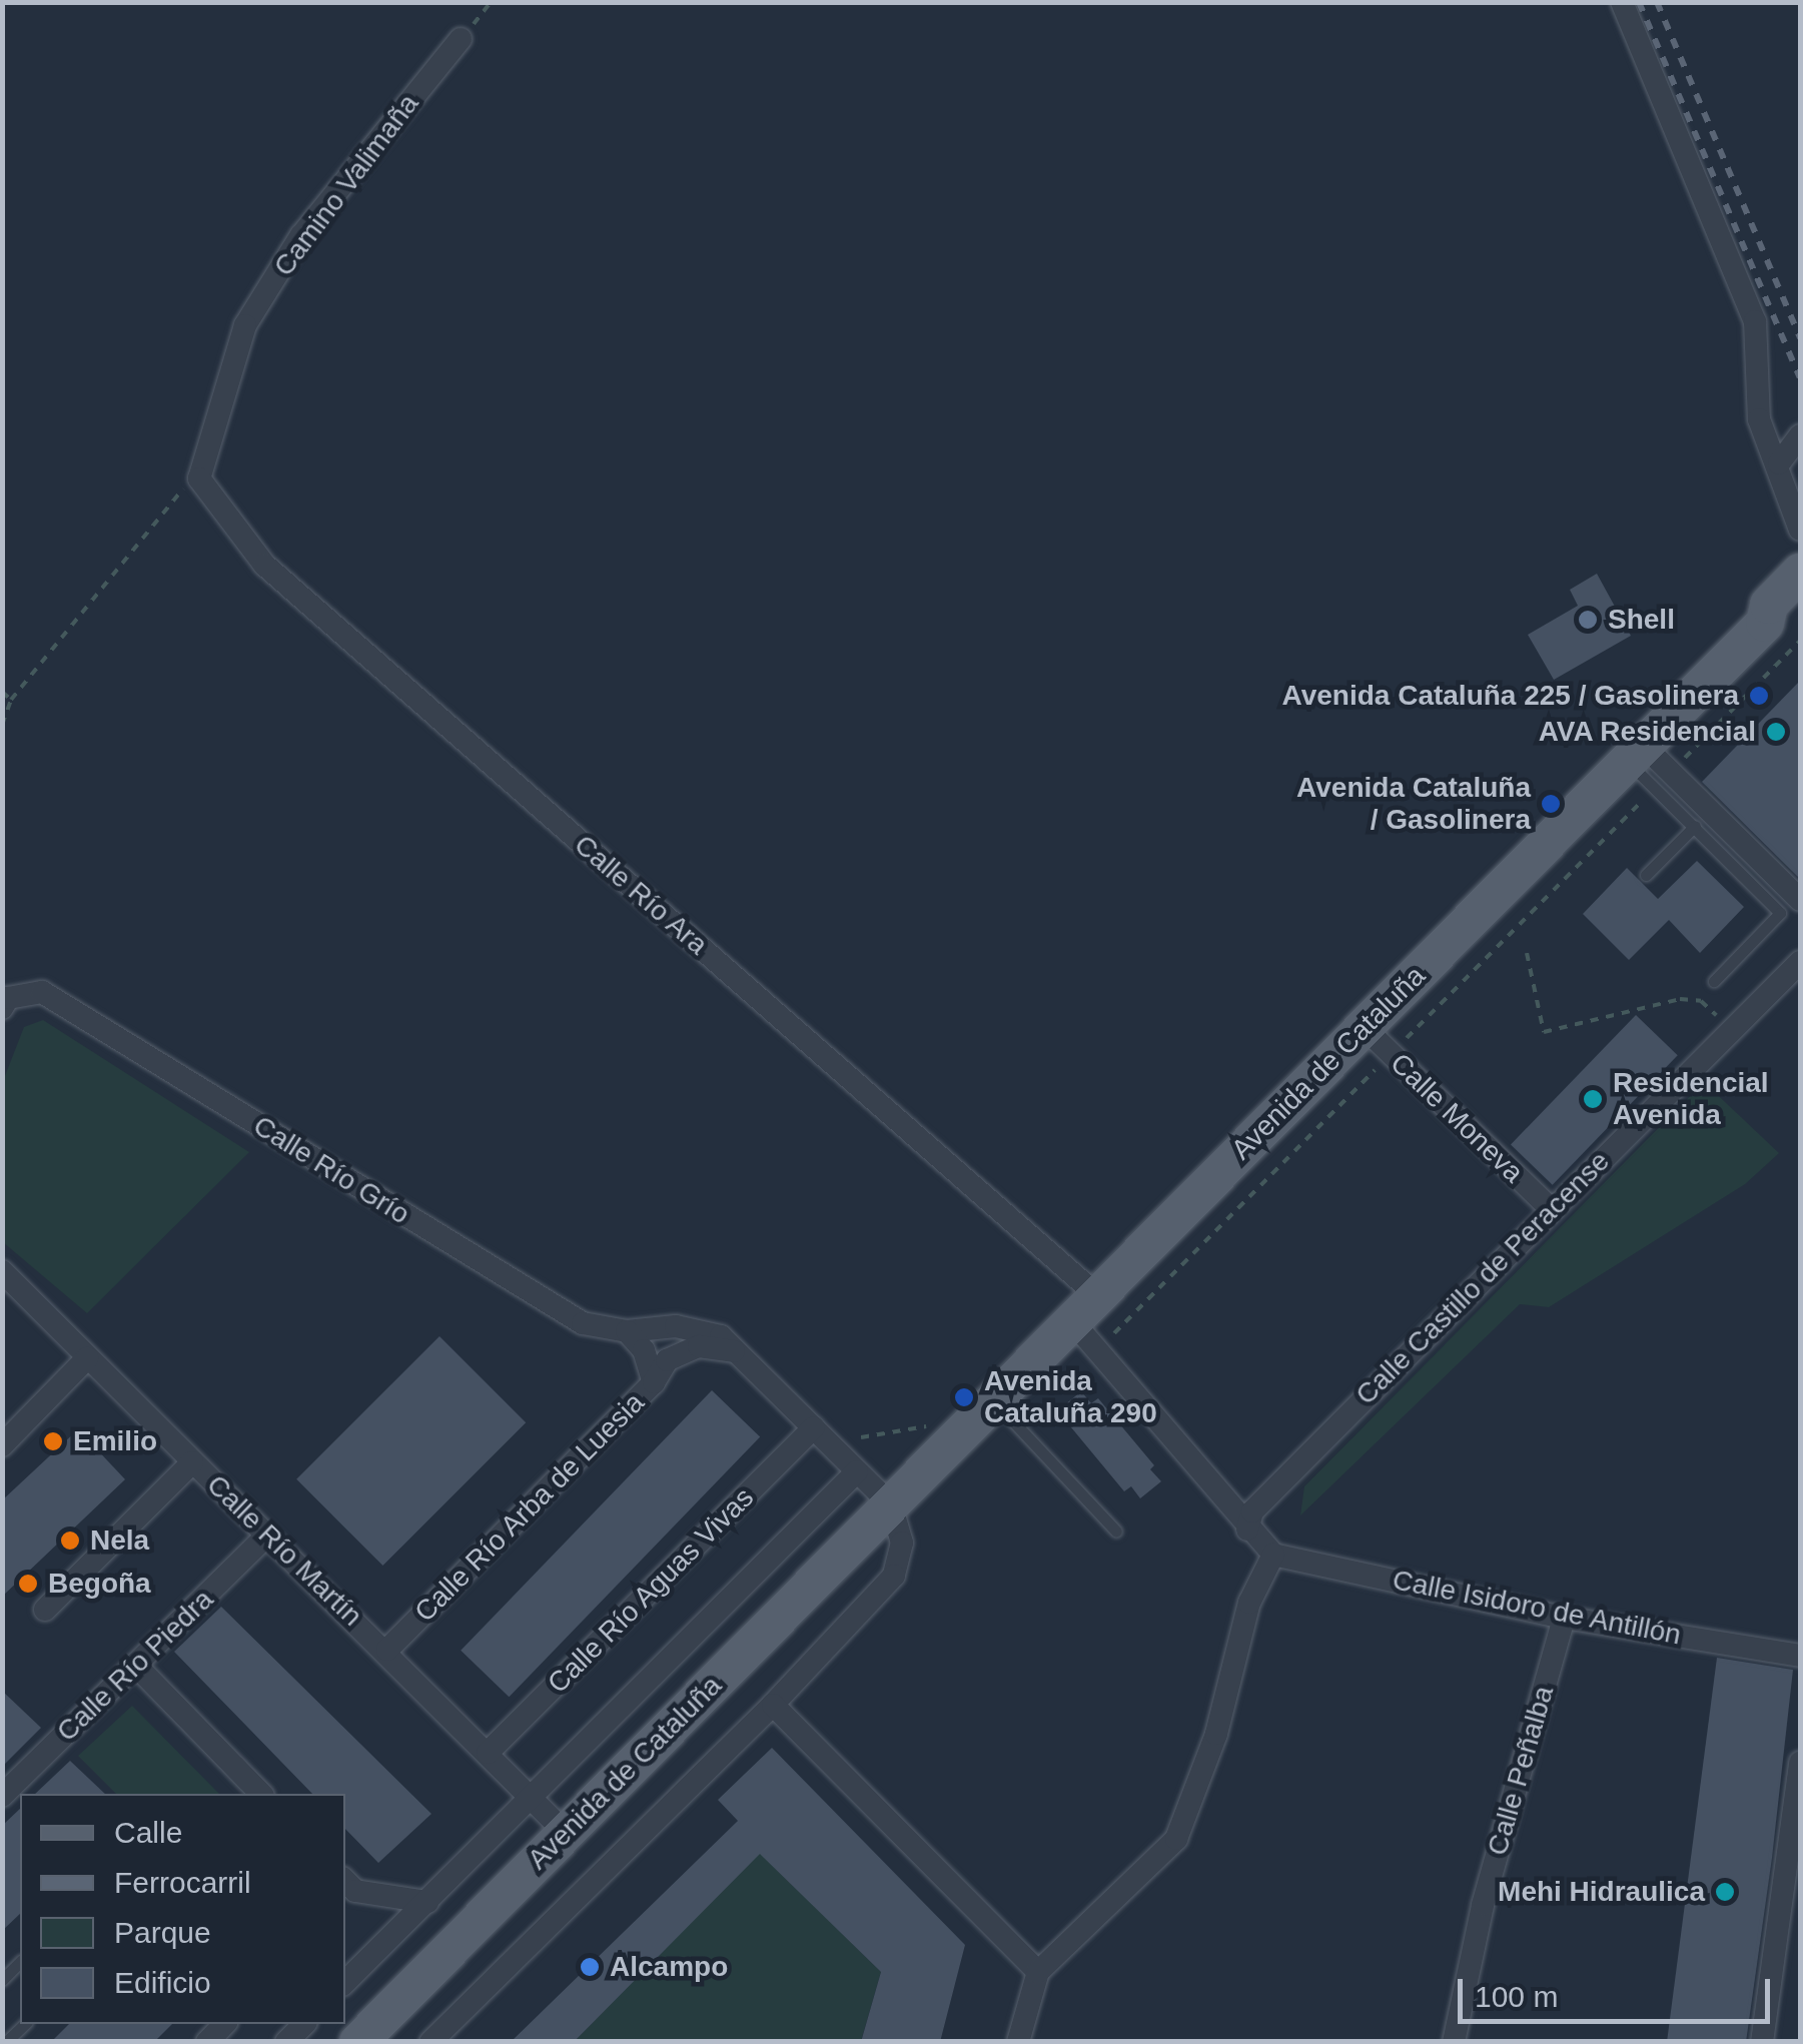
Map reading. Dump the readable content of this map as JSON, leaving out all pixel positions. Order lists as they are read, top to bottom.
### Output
{
  "streets": {
    "main road": ["Avenida de Cataluña"],
    "street": [
      "Camino Valimaña",
      "Calle Río Ara",
      "Calle Moneva",
      "Calle Río Grío",
      "Calle Castillo de Peracense",
      "Calle Río Arba de Luesia",
      "Calle Río Martín",
      "Calle Río Aguas Vivas",
      "Calle Isidoro de Antillón",
      "Calle Río Piedra",
      "Calle Peñalba"
    ]
  },
  "crossings": [
    ["Camino Valimaña", "Calle Río Ara"],
    ["Calle Río Ara", "Avenida de Cataluña"],
    ["Calle Río Ara", "Calle Castillo de Peracense"],
    ["Calle Río Ara", "Calle Isidoro de Antillón"],
    ["Avenida de Cataluña", "Calle Moneva"],
    ["Avenida de Cataluña", "Calle Río Grío"],
    ["Avenida de Cataluña", "Calle Río Martín"],
    ["Calle Moneva", "Calle Castillo de Peracense"],
    ["Calle Río Grío", "Calle Río Aguas Vivas"],
    ["Calle Río Arba de Luesia", "Calle Río Martín"],
    ["Calle Río Martín", "Calle Río Aguas Vivas"],
    ["Calle Río Martín", "Calle Río Piedra"],
    ["Calle Isidoro de Antillón", "Calle Peñalba"]
  ],
  "places": [
    "Shell",
    "Avenida Cataluña 225 / Gasolinera",
    "AVA Residencial",
    "Avenida Cataluña / Gasolinera",
    "Residencial Avenida",
    "Avenida Cataluña 290",
    "Emilio",
    "Nela",
    "Begoña",
    "Mehi Hidraulica",
    "Alcampo"
  ],
  "legend": [
    "Calle",
    "Ferrocarril",
    "Parque",
    "Edificio"
  ],
  "scale_bar": "100 m"
}
